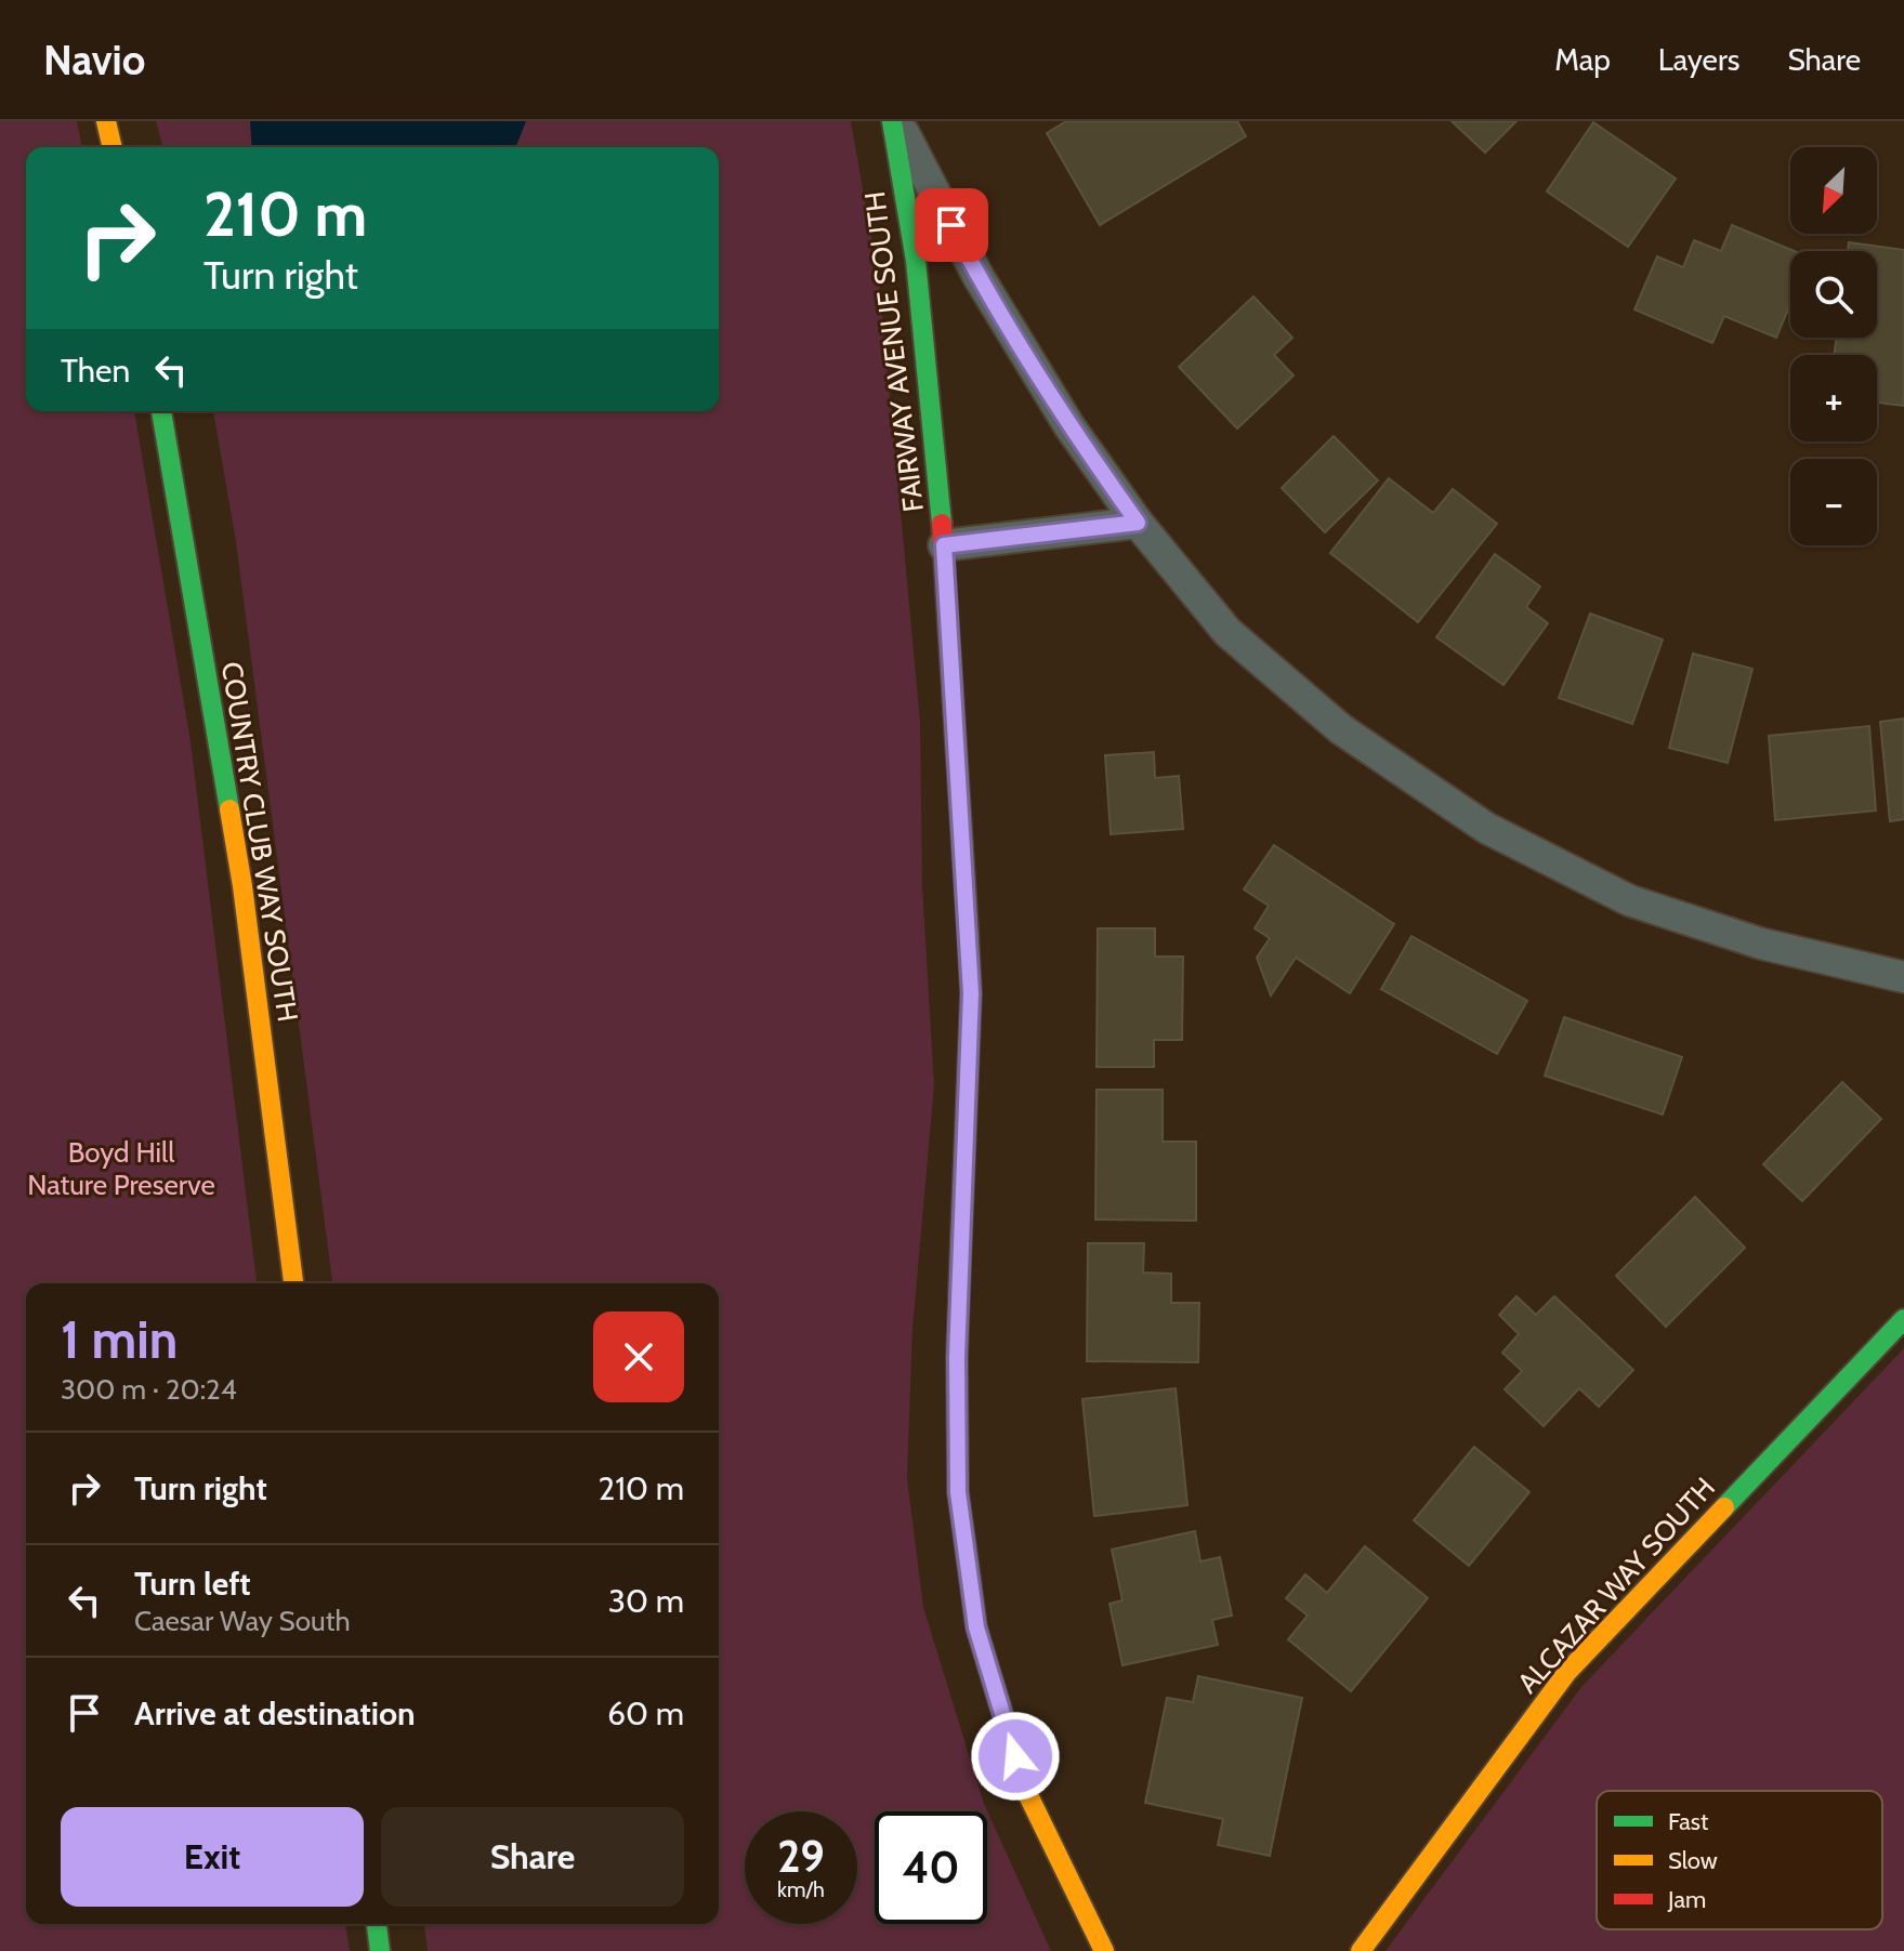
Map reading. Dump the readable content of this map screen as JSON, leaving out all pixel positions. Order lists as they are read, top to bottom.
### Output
{
  "streets": {
    "street": ["FAIRWAY AVENUE SOUTH", "COUNTRY CLUB WAY SOUTH", "ALCAZAR WAY SOUTH"]
  },
  "parks": ["Boyd Hill Nature Preserve"],
  "legend": ["Fast", "Slow", "Jam"],
  "north": "bottom left",
  "page": {
    "header": "Navio",
    "nav": ["Map", "Layers", "Share"],
    "map_buttons": ["+", "−"],
    "turn": ["210 m", "Turn right"],
    "then": "Then",
    "heading": ["1 min", "300 m · 20:24"],
    "list": [
      {
        "name": "Turn right",
        "value": "210 m"
      },
      {
        "name": "Turn left",
        "note": "Caesar Way South",
        "value": "30 m"
      },
      {
        "name": "Arrive at destination",
        "value": "60 m"
      }
    ],
    "buttons": ["Exit", "Share"],
    "speed": "29 km/h",
    "limit": "40"
  }
}
